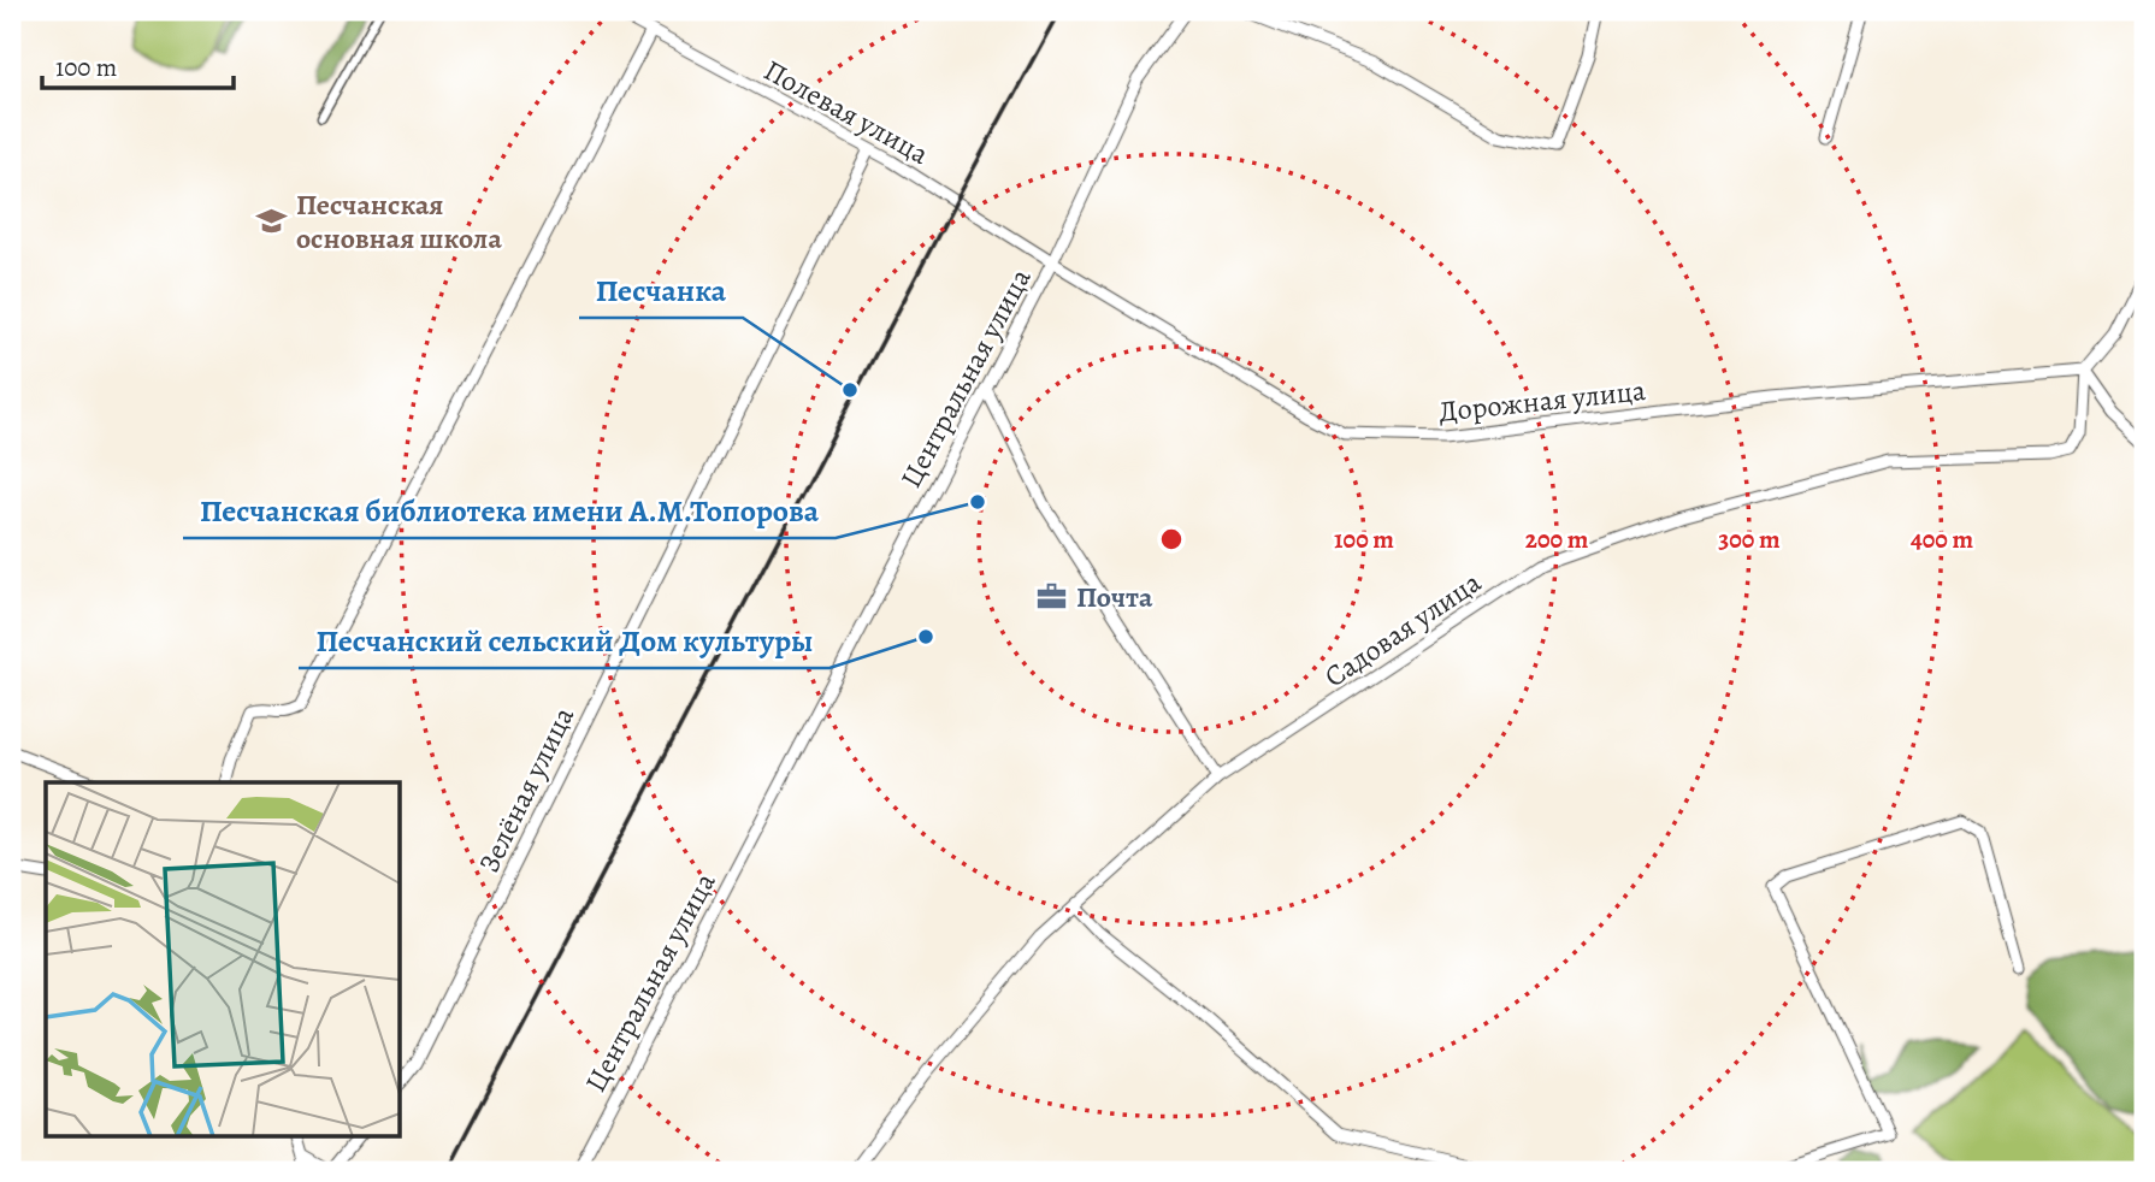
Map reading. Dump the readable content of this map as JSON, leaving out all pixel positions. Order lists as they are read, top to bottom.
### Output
{
  "streets": {
    "street": [
      "Полевая улица",
      "Центральная улица",
      "Дорожная улица",
      "Садовая улица",
      "Зелёная улица"
    ]
  },
  "crossings": [
    ["Полевая улица", "Центральная улица"],
    ["Полевая улица", "Дорожная улица"],
    ["Полевая улица", "Зелёная улица"],
    ["Центральная улица", "Дорожная улица"],
    ["Дорожная улица", "Садовая улица"]
  ],
  "places": {
    "school or university": ["Песчанская основная школа"],
    "other": ["Песчанка", "Песчанская библиотека имени А.М.Топорова", "Песчанский сельский Дом культуры"],
    "office": ["Почта"]
  },
  "scale_bar": "100 m",
  "rings": [
    "100 m",
    "200 m",
    "300 m",
    "400 m"
  ]
}
